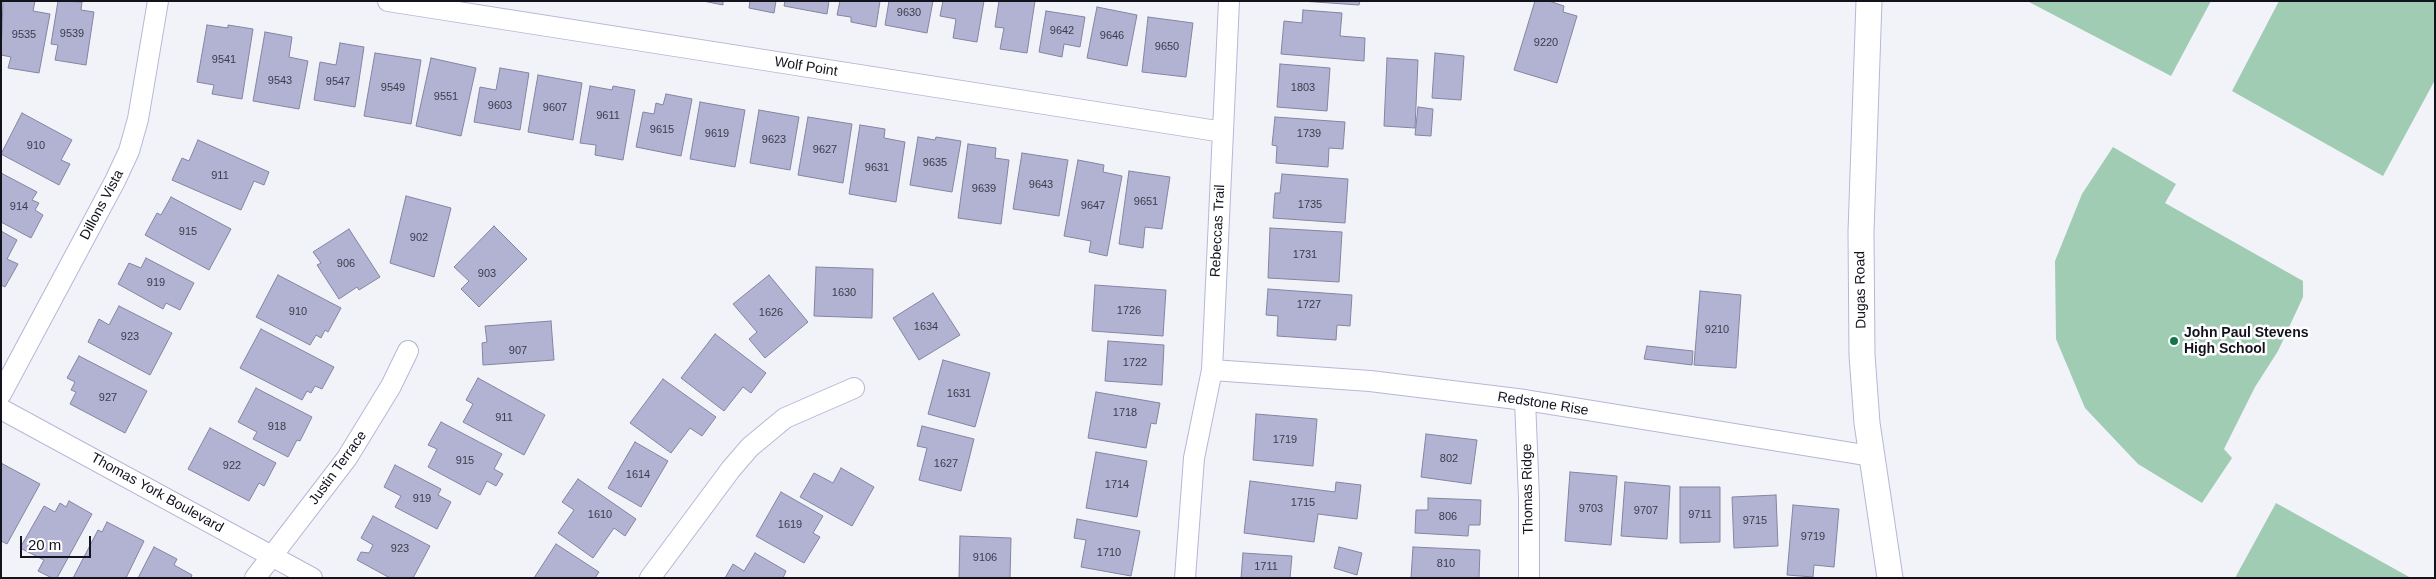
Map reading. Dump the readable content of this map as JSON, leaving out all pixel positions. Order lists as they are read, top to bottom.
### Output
{
  "streets": {
    "street": [
      "Wolf Point",
      "Dillons Vista",
      "Rebeccas Trail",
      "Dugas Road",
      "Redstone Rise",
      "Justin Terrace",
      "Thomas Ridge",
      "Thomas York Boulevard"
    ]
  },
  "crossings": [
    ["Wolf Point", "Rebeccas Trail"],
    ["Rebeccas Trail", "Redstone Rise"],
    ["Dugas Road", "Redstone Rise"],
    ["Redstone Rise", "Thomas Ridge"],
    ["Justin Terrace", "Thomas York Boulevard"]
  ],
  "places": ["John Paul Stevens High School"],
  "house_numbers": [
    "9630",
    "9642",
    "9539",
    "9535",
    "9646",
    "9220",
    "9650",
    "9541",
    "9543",
    "9547",
    "9549",
    "1803",
    "9551",
    "9603",
    "9607",
    "9611",
    "9615",
    "9619",
    "1739",
    "9623",
    "910",
    "9627",
    "9635",
    "9631",
    "911",
    "9643",
    "9639",
    "9651",
    "1735",
    "9647",
    "914",
    "915",
    "902",
    "1731",
    "906",
    "903",
    "919",
    "1630",
    "1727",
    "1726",
    "910",
    "1626",
    "1634",
    "9210",
    "923",
    "907",
    "1722",
    "1631",
    "927",
    "1718",
    "911",
    "918",
    "1719",
    "802",
    "915",
    "1627",
    "922",
    "1614",
    "1714",
    "919",
    "1715",
    "9703",
    "9707",
    "1610",
    "9711",
    "806",
    "9715",
    "1619",
    "9719",
    "923",
    "1710",
    "9106",
    "810",
    "1711"
  ],
  "scale_bar": "20 m"
}
